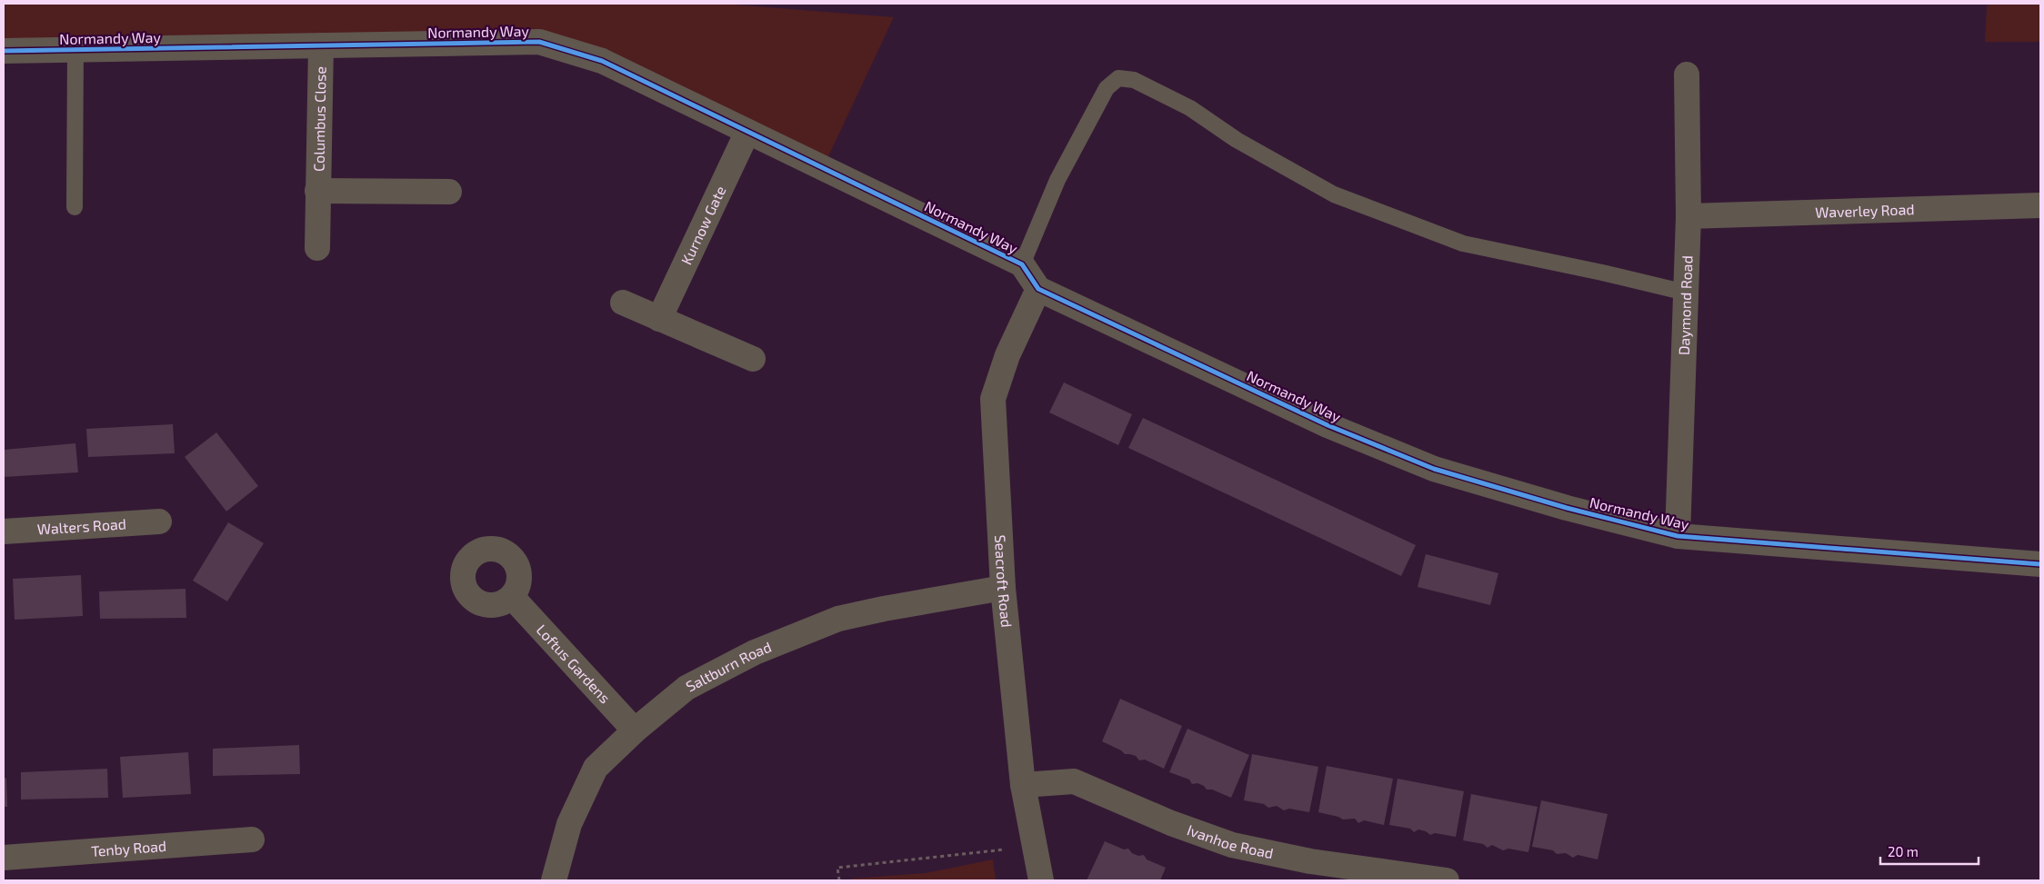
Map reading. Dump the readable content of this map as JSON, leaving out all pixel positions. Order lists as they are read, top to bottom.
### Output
{
  "streets": {
    "street": [
      "Normandy Way",
      "Columbus Close",
      "Waverley Road",
      "Kurnow Gate",
      "Daymond Road",
      "Walters Road",
      "Seacroft Road",
      "Loftus Gardens",
      "Saltburn Road",
      "Ivanhoe Road",
      "Tenby Road"
    ]
  },
  "crossings": [
    ["Normandy Way", "Columbus Close"],
    ["Normandy Way", "Kurnow Gate"],
    ["Normandy Way", "Daymond Road"],
    ["Normandy Way", "Seacroft Road"],
    ["Waverley Road", "Daymond Road"],
    ["Seacroft Road", "Saltburn Road"],
    ["Seacroft Road", "Ivanhoe Road"],
    ["Loftus Gardens", "Saltburn Road"]
  ],
  "scale_bar": "20 m"
}
